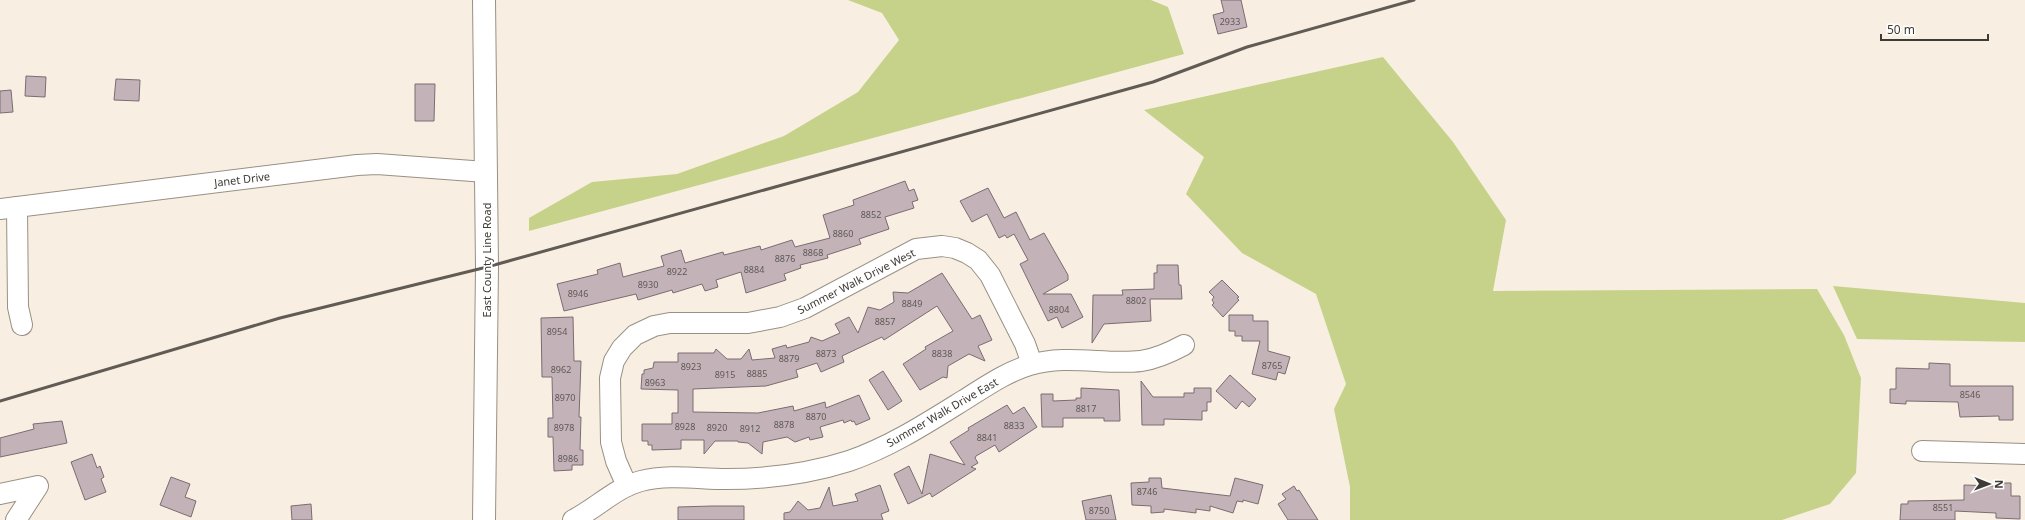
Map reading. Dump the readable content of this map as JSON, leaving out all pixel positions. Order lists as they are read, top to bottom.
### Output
{
  "streets": {
    "main road": ["East County Line Road"],
    "street": ["Janet Drive", "Summer Walk Drive West", "Summer Walk Drive East"]
  },
  "crossings": [
    ["Janet Drive", "East County Line Road"],
    ["Summer Walk Drive West", "Summer Walk Drive East"]
  ],
  "house_numbers": [
    "2933",
    "8852",
    "8860",
    "8868",
    "8876",
    "8884",
    "8922",
    "8930",
    "8946",
    "8802",
    "8849",
    "8804",
    "8857",
    "8954",
    "8873",
    "8838",
    "8879",
    "8765",
    "8923",
    "8962",
    "8885",
    "8915",
    "8963",
    "8546",
    "8970",
    "8817",
    "8870",
    "8878",
    "8833",
    "8928",
    "8978",
    "8920",
    "8912",
    "8841",
    "8986",
    "8746",
    "8551",
    "8750"
  ],
  "scale_bar": "50 m",
  "north": "right"
}
